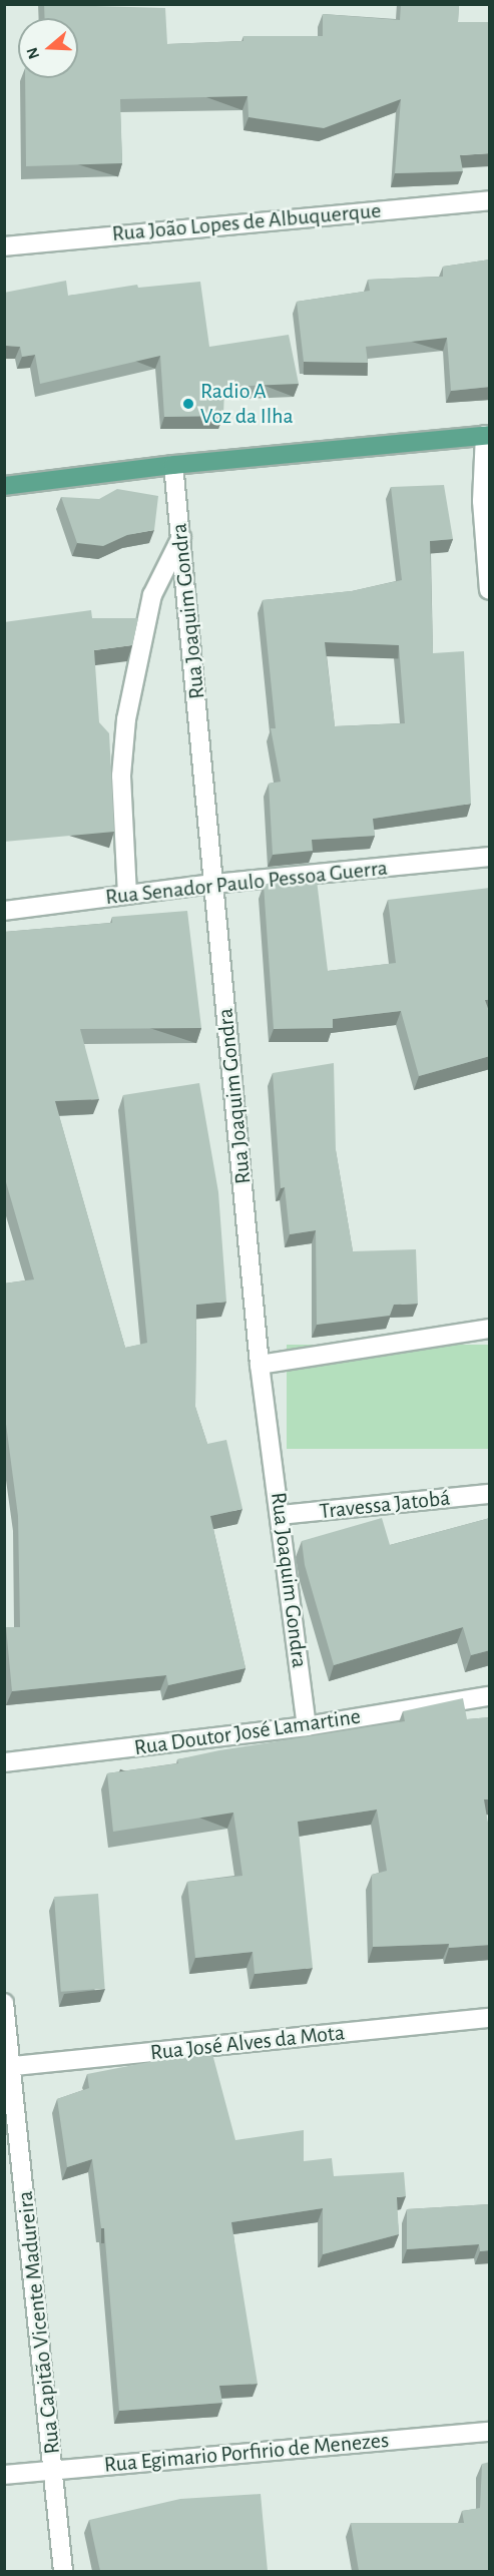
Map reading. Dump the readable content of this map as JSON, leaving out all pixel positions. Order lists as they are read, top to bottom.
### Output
{
  "streets": {
    "street": [
      "Rua João Lopes de Albuquerque",
      "Rua Joaquim Gondra",
      "Rua Senador Paulo Pessoa Guerra",
      "Travessa Jatobá",
      "Rua Doutor José Lamartine",
      "Rua José Alves da Mota",
      "Rua Capitão Vicente Madureira",
      "Rua Egimario Porfirio de Menezes"
    ]
  },
  "crossings": [
    ["Rua Joaquim Gondra", "Rua Senador Paulo Pessoa Guerra"],
    ["Rua Joaquim Gondra", "Travessa Jatobá"],
    ["Rua Joaquim Gondra", "Rua Doutor José Lamartine"],
    ["Rua José Alves da Mota", "Rua Capitão Vicente Madureira"],
    ["Rua Capitão Vicente Madureira", "Rua Egimario Porfirio de Menezes"]
  ],
  "places": ["Radio A Voz da Ilha"],
  "north": "left"
}
